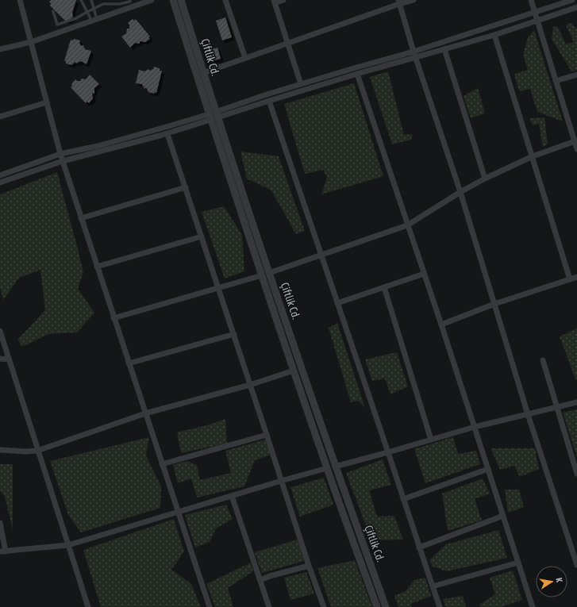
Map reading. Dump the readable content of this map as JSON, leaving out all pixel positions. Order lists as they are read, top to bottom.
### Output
{
  "streets": {
    "street": ["Çiftlik Cd."]
  },
  "north": "right"
}
